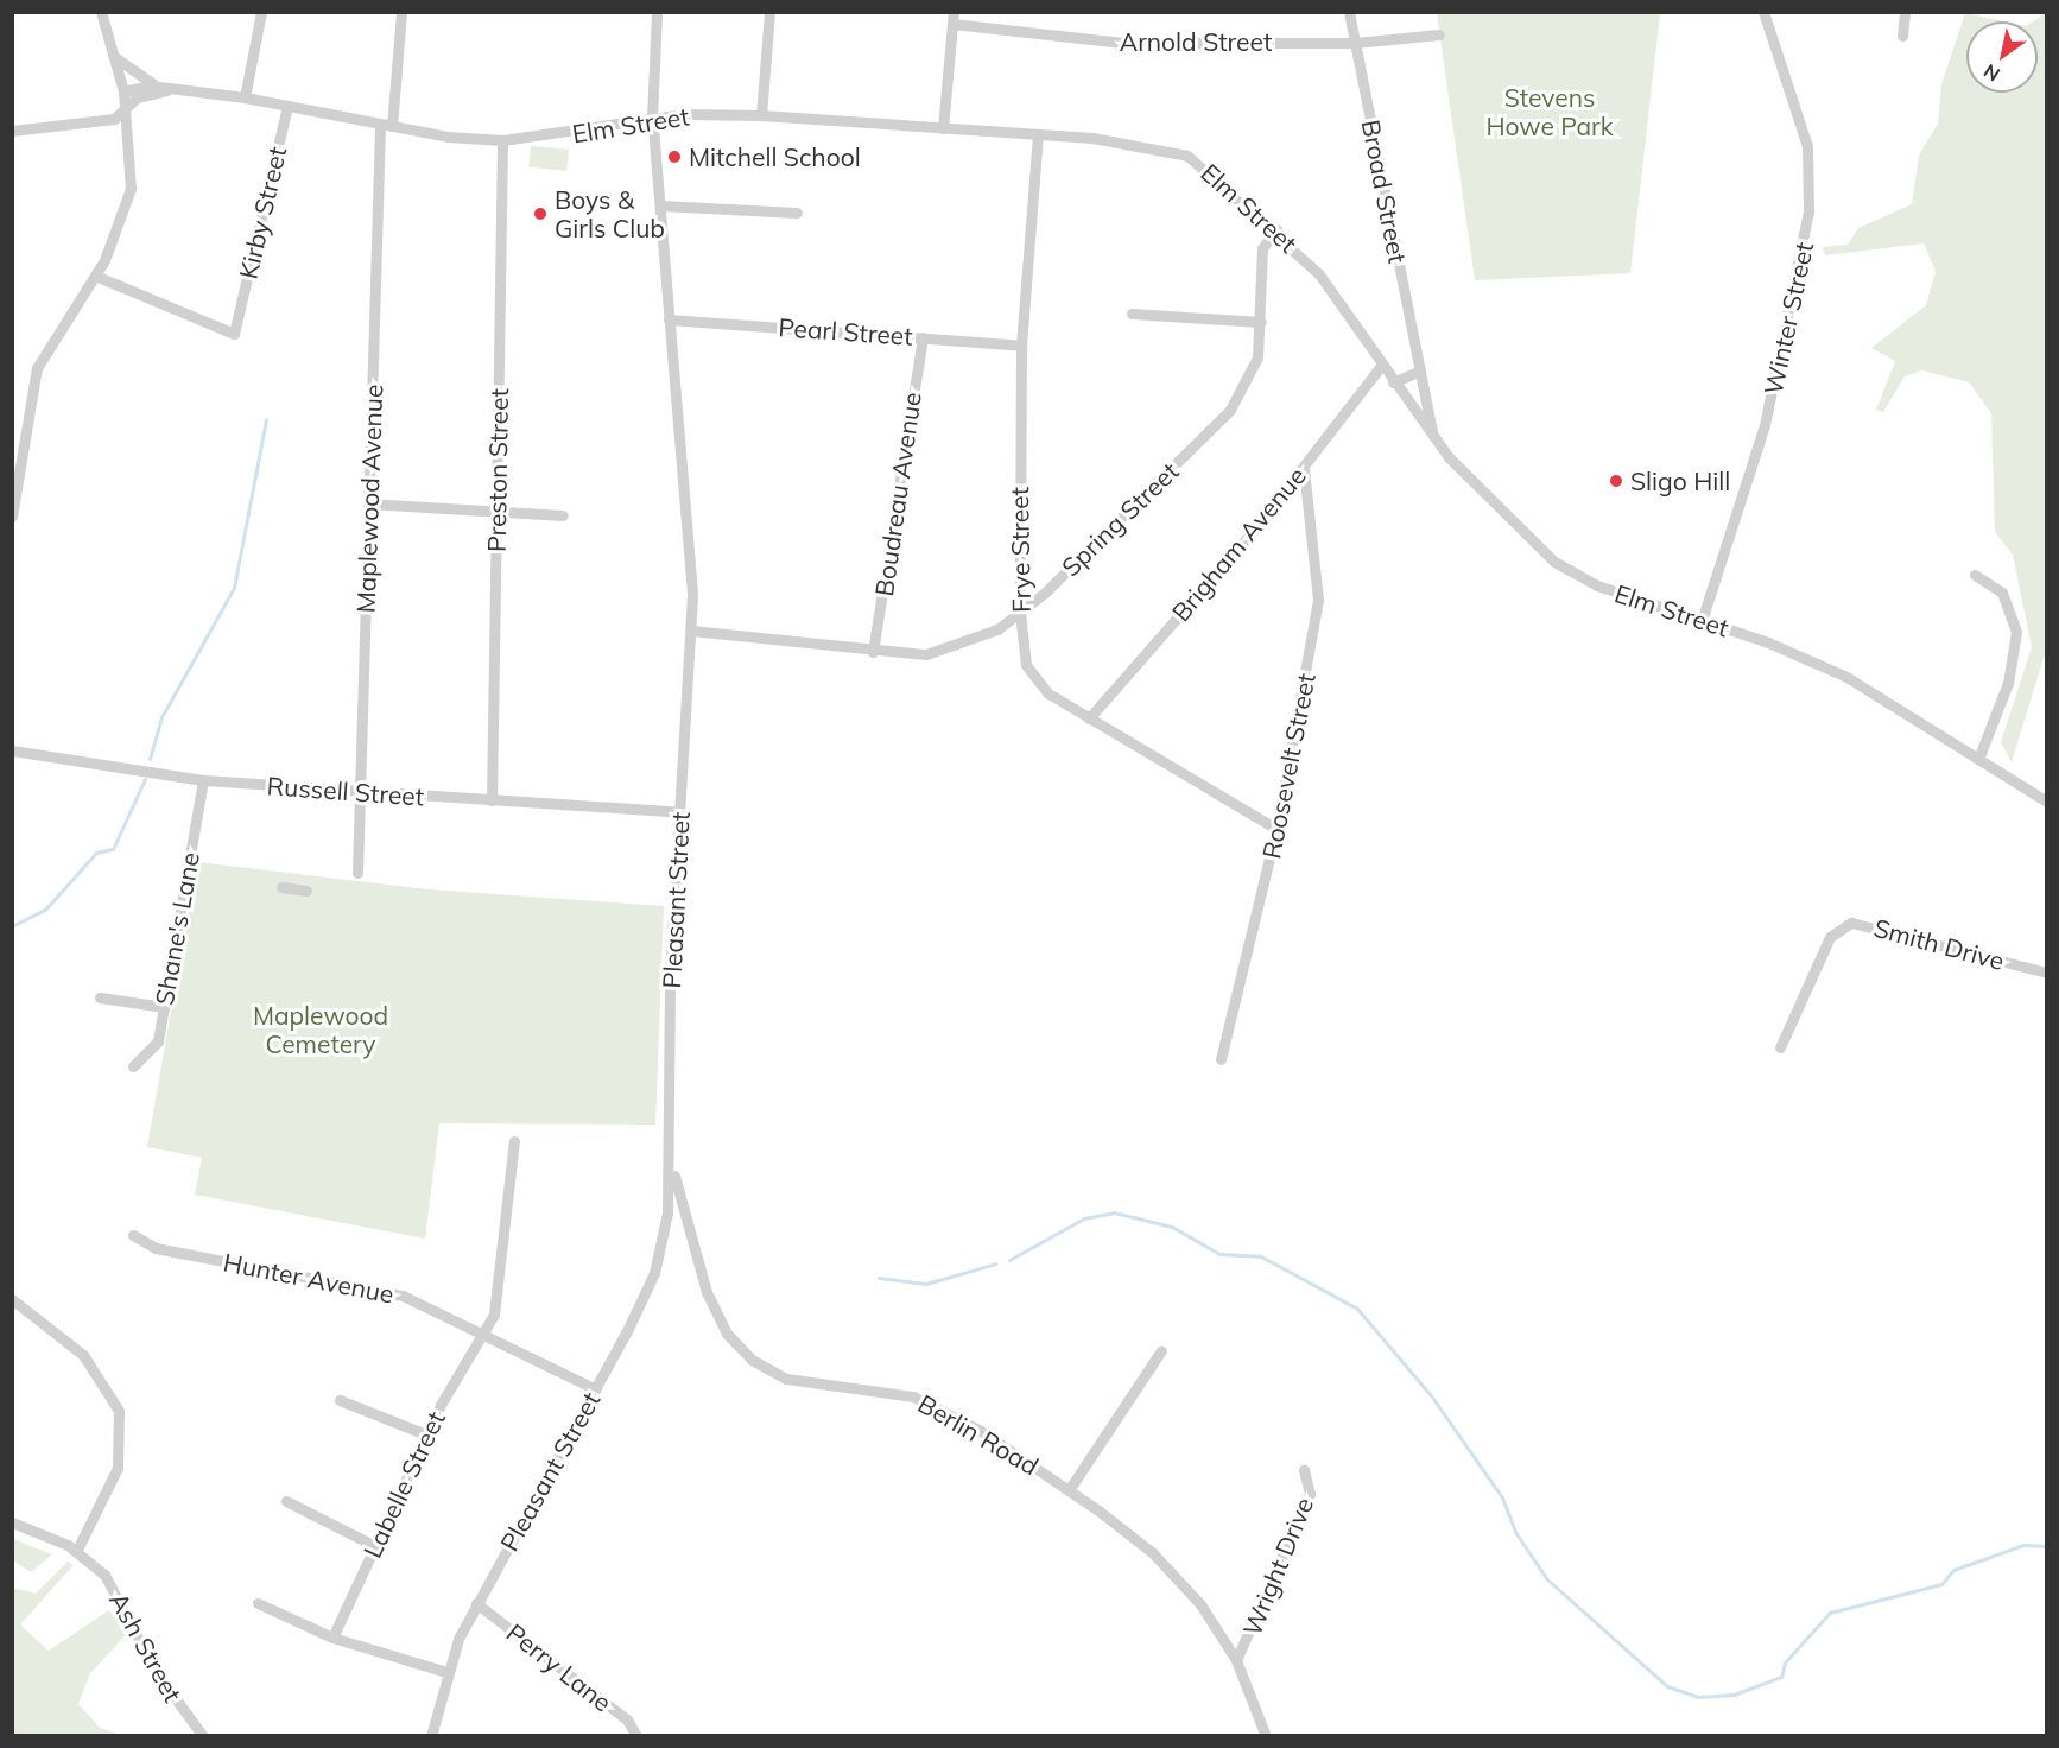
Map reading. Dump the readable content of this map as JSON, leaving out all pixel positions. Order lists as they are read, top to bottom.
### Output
{
  "streets": {
    "street": [
      "Arnold Street",
      "Elm Street",
      "Broad Street",
      "Kirby Street",
      "Winter Street",
      "Pearl Street",
      "Preston Street",
      "Boudreau Avenue",
      "Maplewood Avenue",
      "Spring Street",
      "Brigham Avenue",
      "Frye Street",
      "Roosevelt Street",
      "Russell Street",
      "Pleasant Street",
      "Shane's Lane",
      "Smith Drive",
      "Hunter Avenue",
      "Berlin Road",
      "Labelle Street",
      "Wright Drive",
      "Ash Street",
      "Perry Lane"
    ]
  },
  "crossings": [
    ["Arnold Street", "Broad Street"],
    ["Elm Street", "Broad Street"],
    ["Elm Street", "Kirby Street"],
    ["Elm Street", "Winter Street"],
    ["Elm Street", "Preston Street"],
    ["Elm Street", "Maplewood Avenue"],
    ["Elm Street", "Spring Street"],
    ["Elm Street", "Brigham Avenue"],
    ["Elm Street", "Frye Street"],
    ["Elm Street", "Pleasant Street"],
    ["Pearl Street", "Boudreau Avenue"],
    ["Pearl Street", "Frye Street"],
    ["Pearl Street", "Pleasant Street"],
    ["Preston Street", "Russell Street"],
    ["Boudreau Avenue", "Spring Street"],
    ["Maplewood Avenue", "Russell Street"],
    ["Spring Street", "Frye Street"],
    ["Spring Street", "Pleasant Street"],
    ["Brigham Avenue", "Frye Street"],
    ["Brigham Avenue", "Roosevelt Street"],
    ["Frye Street", "Roosevelt Street"],
    ["Russell Street", "Pleasant Street"],
    ["Russell Street", "Shane's Lane"],
    ["Pleasant Street", "Hunter Avenue"],
    ["Pleasant Street", "Berlin Road"],
    ["Pleasant Street", "Perry Lane"],
    ["Hunter Avenue", "Labelle Street"],
    ["Berlin Road", "Wright Drive"]
  ],
  "parks": ["Stevens Howe Park", "Maplewood Cemetery"],
  "places": ["Mitchell School", "Boys & Girls Club", "Sligo Hill"],
  "north": "bottom left"
}
